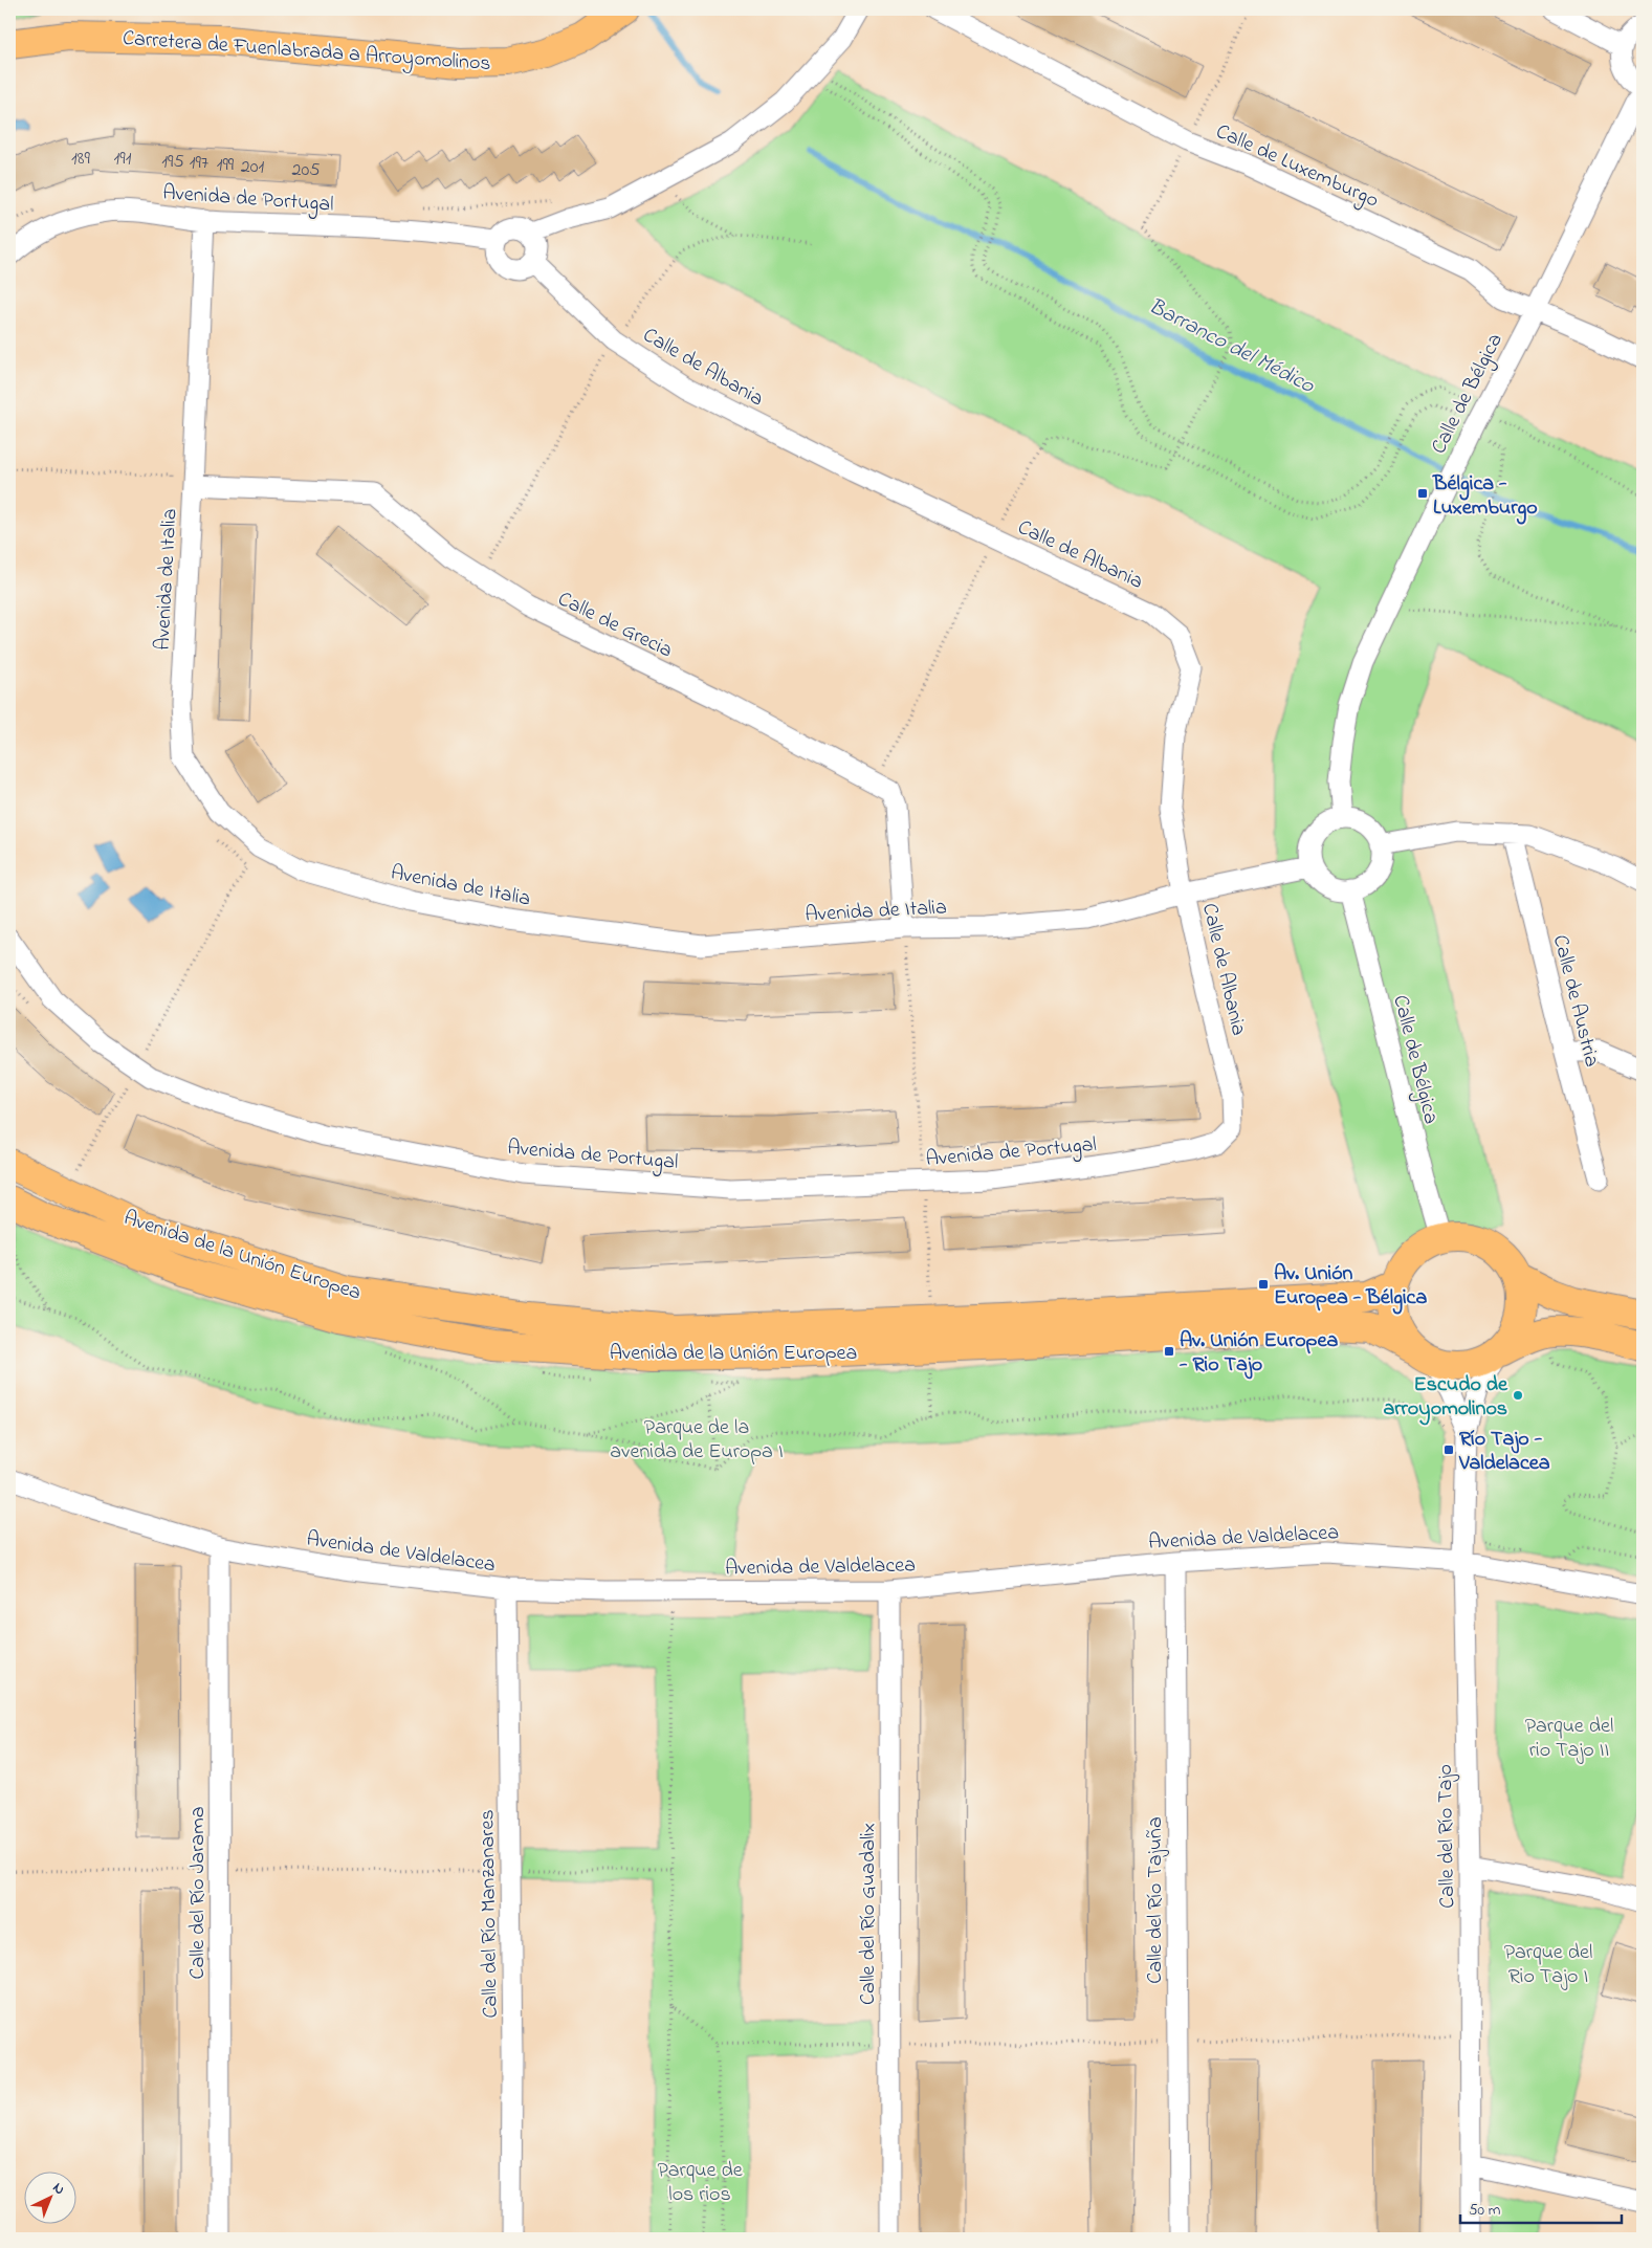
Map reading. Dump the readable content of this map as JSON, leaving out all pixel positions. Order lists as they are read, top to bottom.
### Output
{
  "streets": {
    "main road": ["Carretera de Fuenlabrada a Arroyomolinos", "Avenida de la Unión Europea"],
    "street": [
      "Calle de Luxemburgo",
      "Avenida de Portugal",
      "Calle de Albania",
      "Calle de Bélgica",
      "Avenida de Italia",
      "Calle de Grecia",
      "Calle de Austria",
      "Avenida de Valdelacea",
      "Calle del Río Tajo",
      "Calle del Río Jarama",
      "Calle del Río Tajuña",
      "Calle del Río Manzanares",
      "Calle del Río Guadalix"
    ]
  },
  "crossings": [
    ["Calle de Luxemburgo", "Calle de Bélgica"],
    ["Avenida de Portugal", "Calle de Albania"],
    ["Avenida de Portugal", "Avenida de Italia"],
    ["Calle de Albania", "Avenida de Italia"],
    ["Calle de Bélgica", "Avenida de Italia"],
    ["Calle de Bélgica", "Avenida de la Unión Europea"],
    ["Calle de Bélgica", "Calle del Río Tajo"],
    ["Avenida de Italia", "Calle de Grecia"],
    ["Avenida de la Unión Europea", "Calle del Río Tajo"],
    ["Avenida de Valdelacea", "Calle del Río Tajo"],
    ["Avenida de Valdelacea", "Calle del Río Jarama"],
    ["Avenida de Valdelacea", "Calle del Río Tajuña"],
    ["Avenida de Valdelacea", "Calle del Río Manzanares"],
    ["Avenida de Valdelacea", "Calle del Río Guadalix"]
  ],
  "water": ["Barranco del Médico"],
  "parks": [
    "Parque de la avenida de Europa I",
    "Parque del rio Tajo II",
    "Parque del Rio Tajo I",
    "Parque de los rios"
  ],
  "places": {
    "transit": [
      "Bélgica - Luxemburgo",
      "Av. Unión Europea - Bélgica",
      "Av. Unión Europea - Rio Tajo",
      "Río Tajo - Valdelacea"
    ],
    "other": ["Escudo de arroyomolinos"]
  },
  "house_numbers": [
    "189",
    "191",
    "195",
    "197",
    "199",
    "201",
    "205"
  ],
  "scale_bar": "50 m",
  "north": "top right"
}
